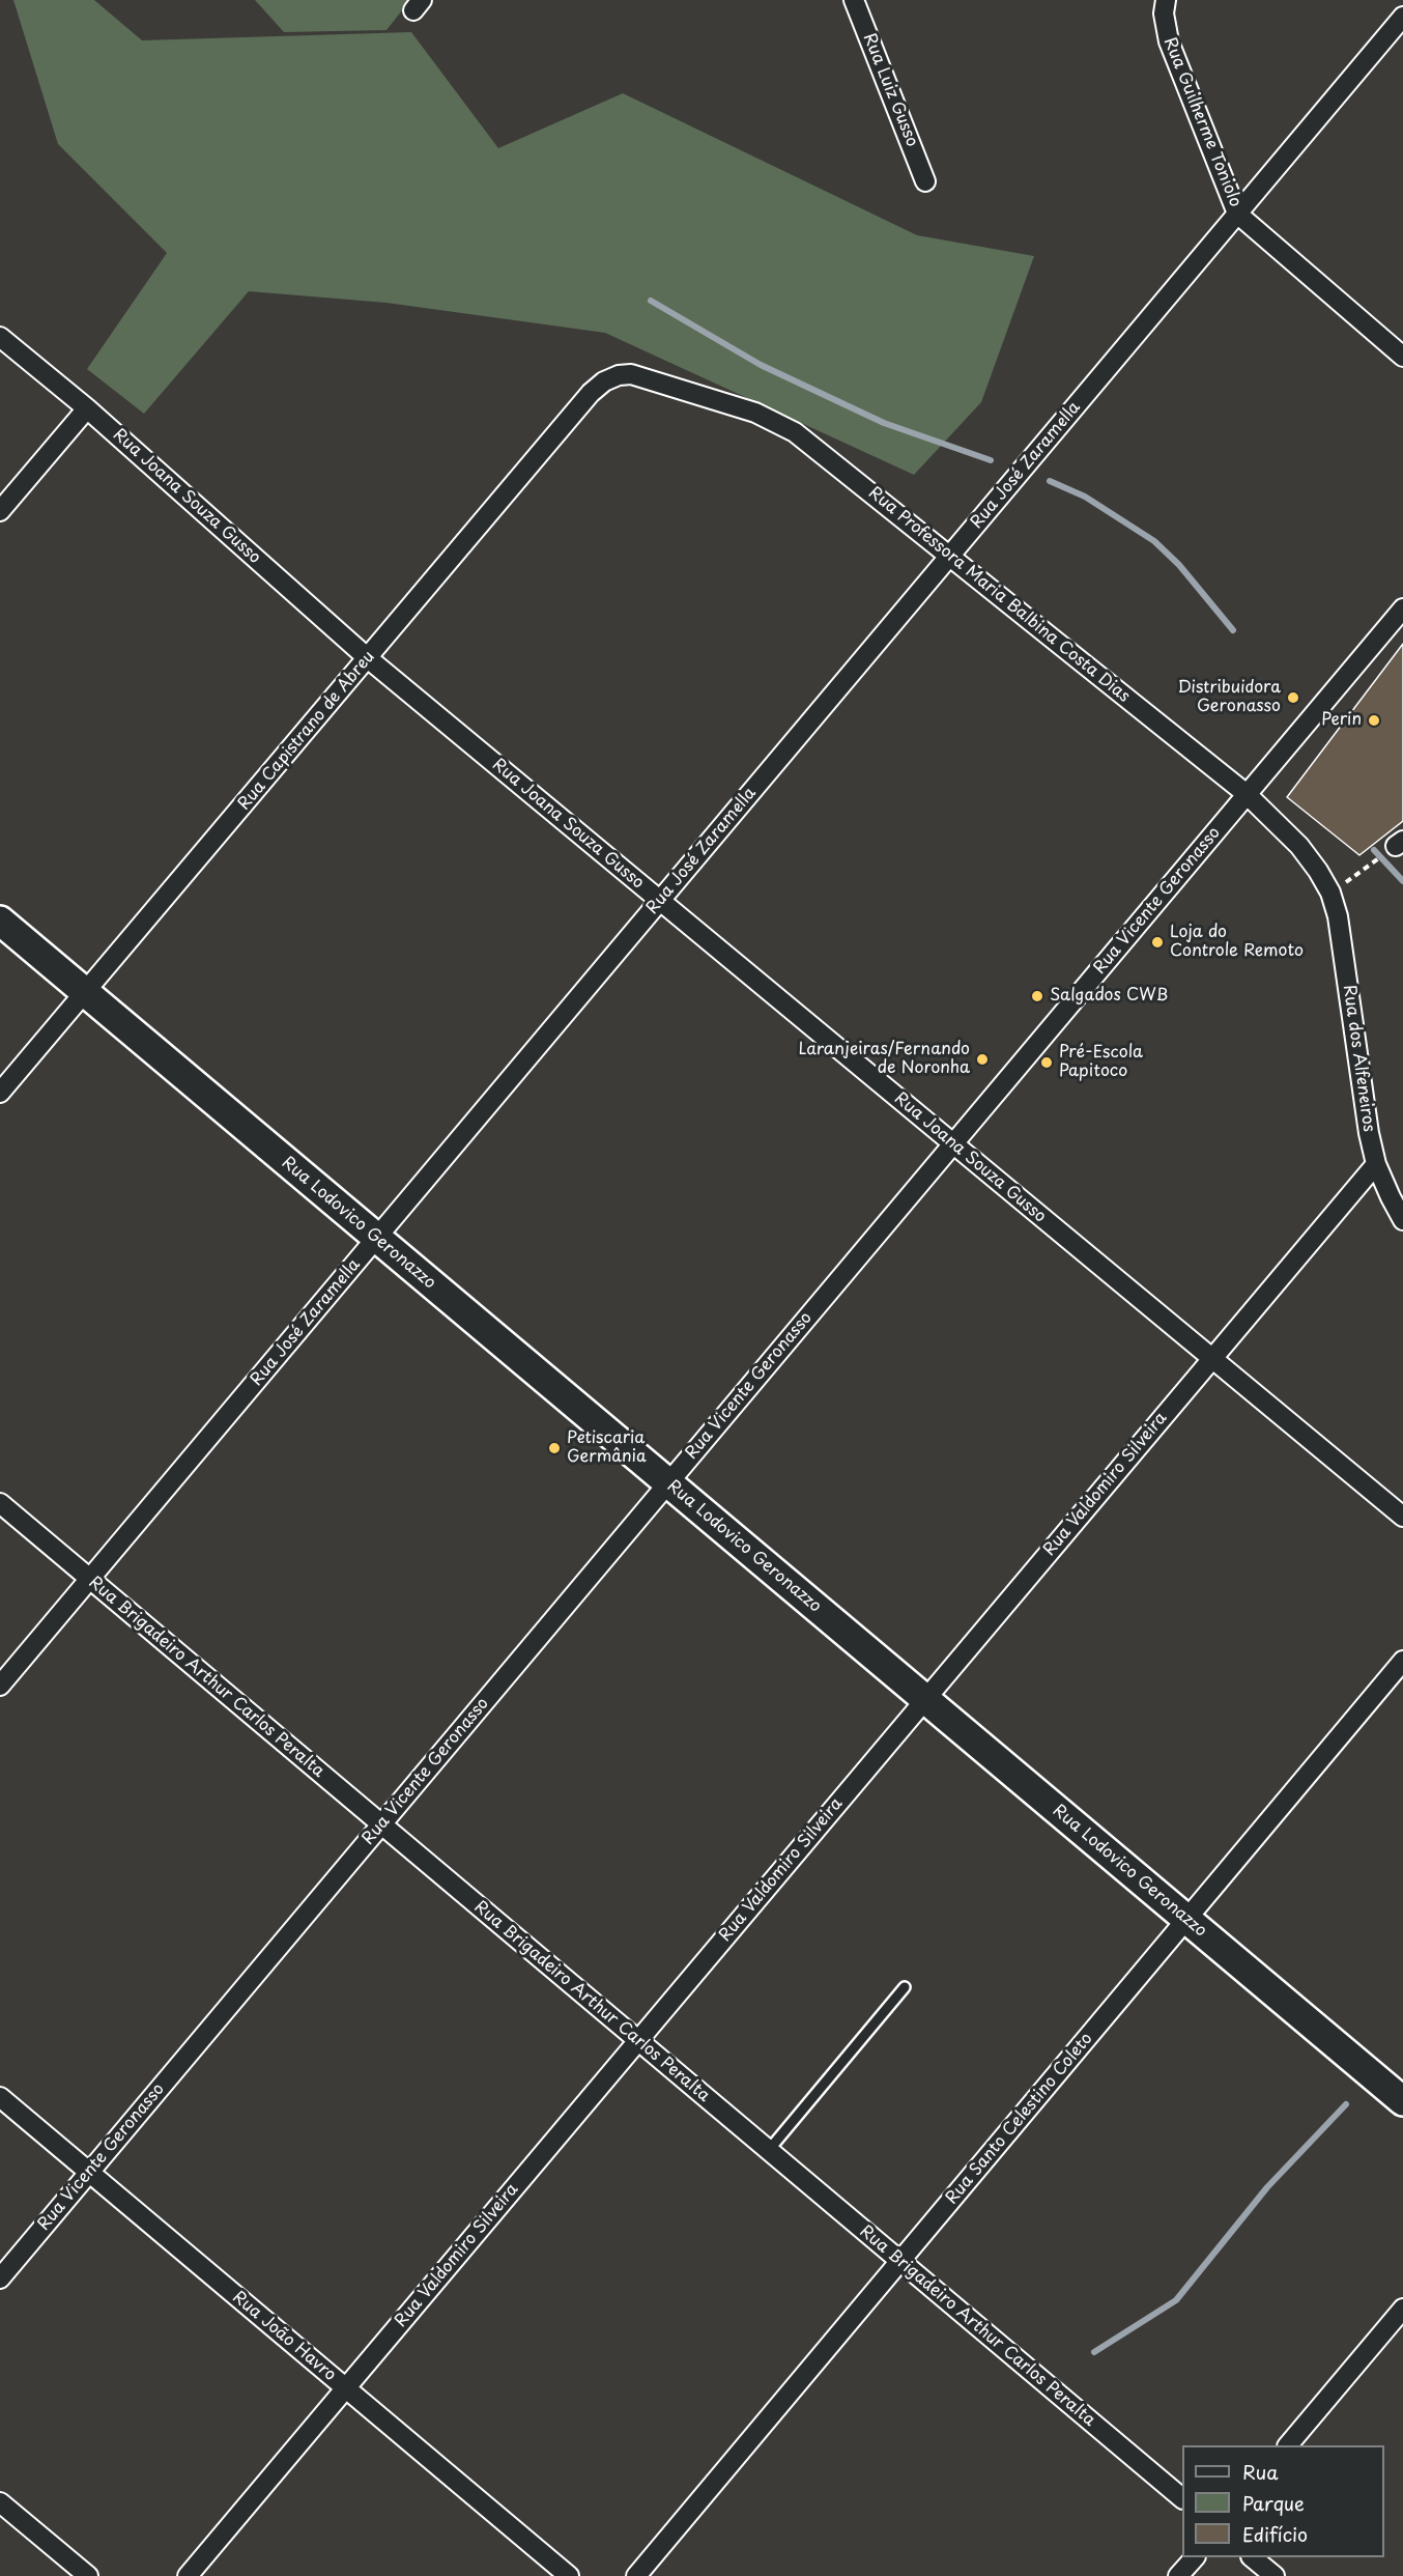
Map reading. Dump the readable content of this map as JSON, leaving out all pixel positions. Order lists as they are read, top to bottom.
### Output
{
  "streets": {
    "main road": ["Rua Lodovico Geronazzo"],
    "street": [
      "Rua Luiz Gusso",
      "Rua Guilherme Toniolo",
      "Rua José Zaramella",
      "Rua Joana Souza Gusso",
      "Rua Professora Maria Balbina Costa Dias",
      "Rua Capistrano de Abreu",
      "Rua Vicente Geronasso",
      "Rua dos Alfeneiros",
      "Rua Valdomiro Silveira",
      "Rua Brigadeiro Arthur Carlos Peralta",
      "Rua Santo Celestino Coleto",
      "Rua João Havro"
    ]
  },
  "crossings": [
    ["Rua Guilherme Toniolo", "Rua José Zaramella"],
    ["Rua José Zaramella", "Rua Joana Souza Gusso"],
    ["Rua José Zaramella", "Rua Professora Maria Balbina Costa Dias"],
    ["Rua José Zaramella", "Rua Lodovico Geronazzo"],
    ["Rua José Zaramella", "Rua Brigadeiro Arthur Carlos Peralta"],
    ["Rua Joana Souza Gusso", "Rua Capistrano de Abreu"],
    ["Rua Joana Souza Gusso", "Rua Vicente Geronasso"],
    ["Rua Joana Souza Gusso", "Rua Valdomiro Silveira"],
    ["Rua Professora Maria Balbina Costa Dias", "Rua Capistrano de Abreu"],
    ["Rua Professora Maria Balbina Costa Dias", "Rua Vicente Geronasso"],
    ["Rua Professora Maria Balbina Costa Dias", "Rua dos Alfeneiros"],
    ["Rua Capistrano de Abreu", "Rua Lodovico Geronazzo"],
    ["Rua Vicente Geronasso", "Rua Lodovico Geronazzo"],
    ["Rua Vicente Geronasso", "Rua Brigadeiro Arthur Carlos Peralta"],
    ["Rua Vicente Geronasso", "Rua João Havro"],
    ["Rua dos Alfeneiros", "Rua Valdomiro Silveira"],
    ["Rua Lodovico Geronazzo", "Rua Valdomiro Silveira"],
    ["Rua Lodovico Geronazzo", "Rua Santo Celestino Coleto"],
    ["Rua Valdomiro Silveira", "Rua Brigadeiro Arthur Carlos Peralta"],
    ["Rua Valdomiro Silveira", "Rua João Havro"],
    ["Rua Brigadeiro Arthur Carlos Peralta", "Rua Santo Celestino Coleto"]
  ],
  "places": [
    "Distribuidora Geronasso",
    "Perin",
    "Loja do Controle Remoto",
    "Salgados CWB",
    "Laranjeiras/Fernando de Noronha",
    "Pré-Escola Papitoco",
    "Petiscaria Germânia"
  ],
  "legend": ["Rua", "Parque", "Edifício"]
}
